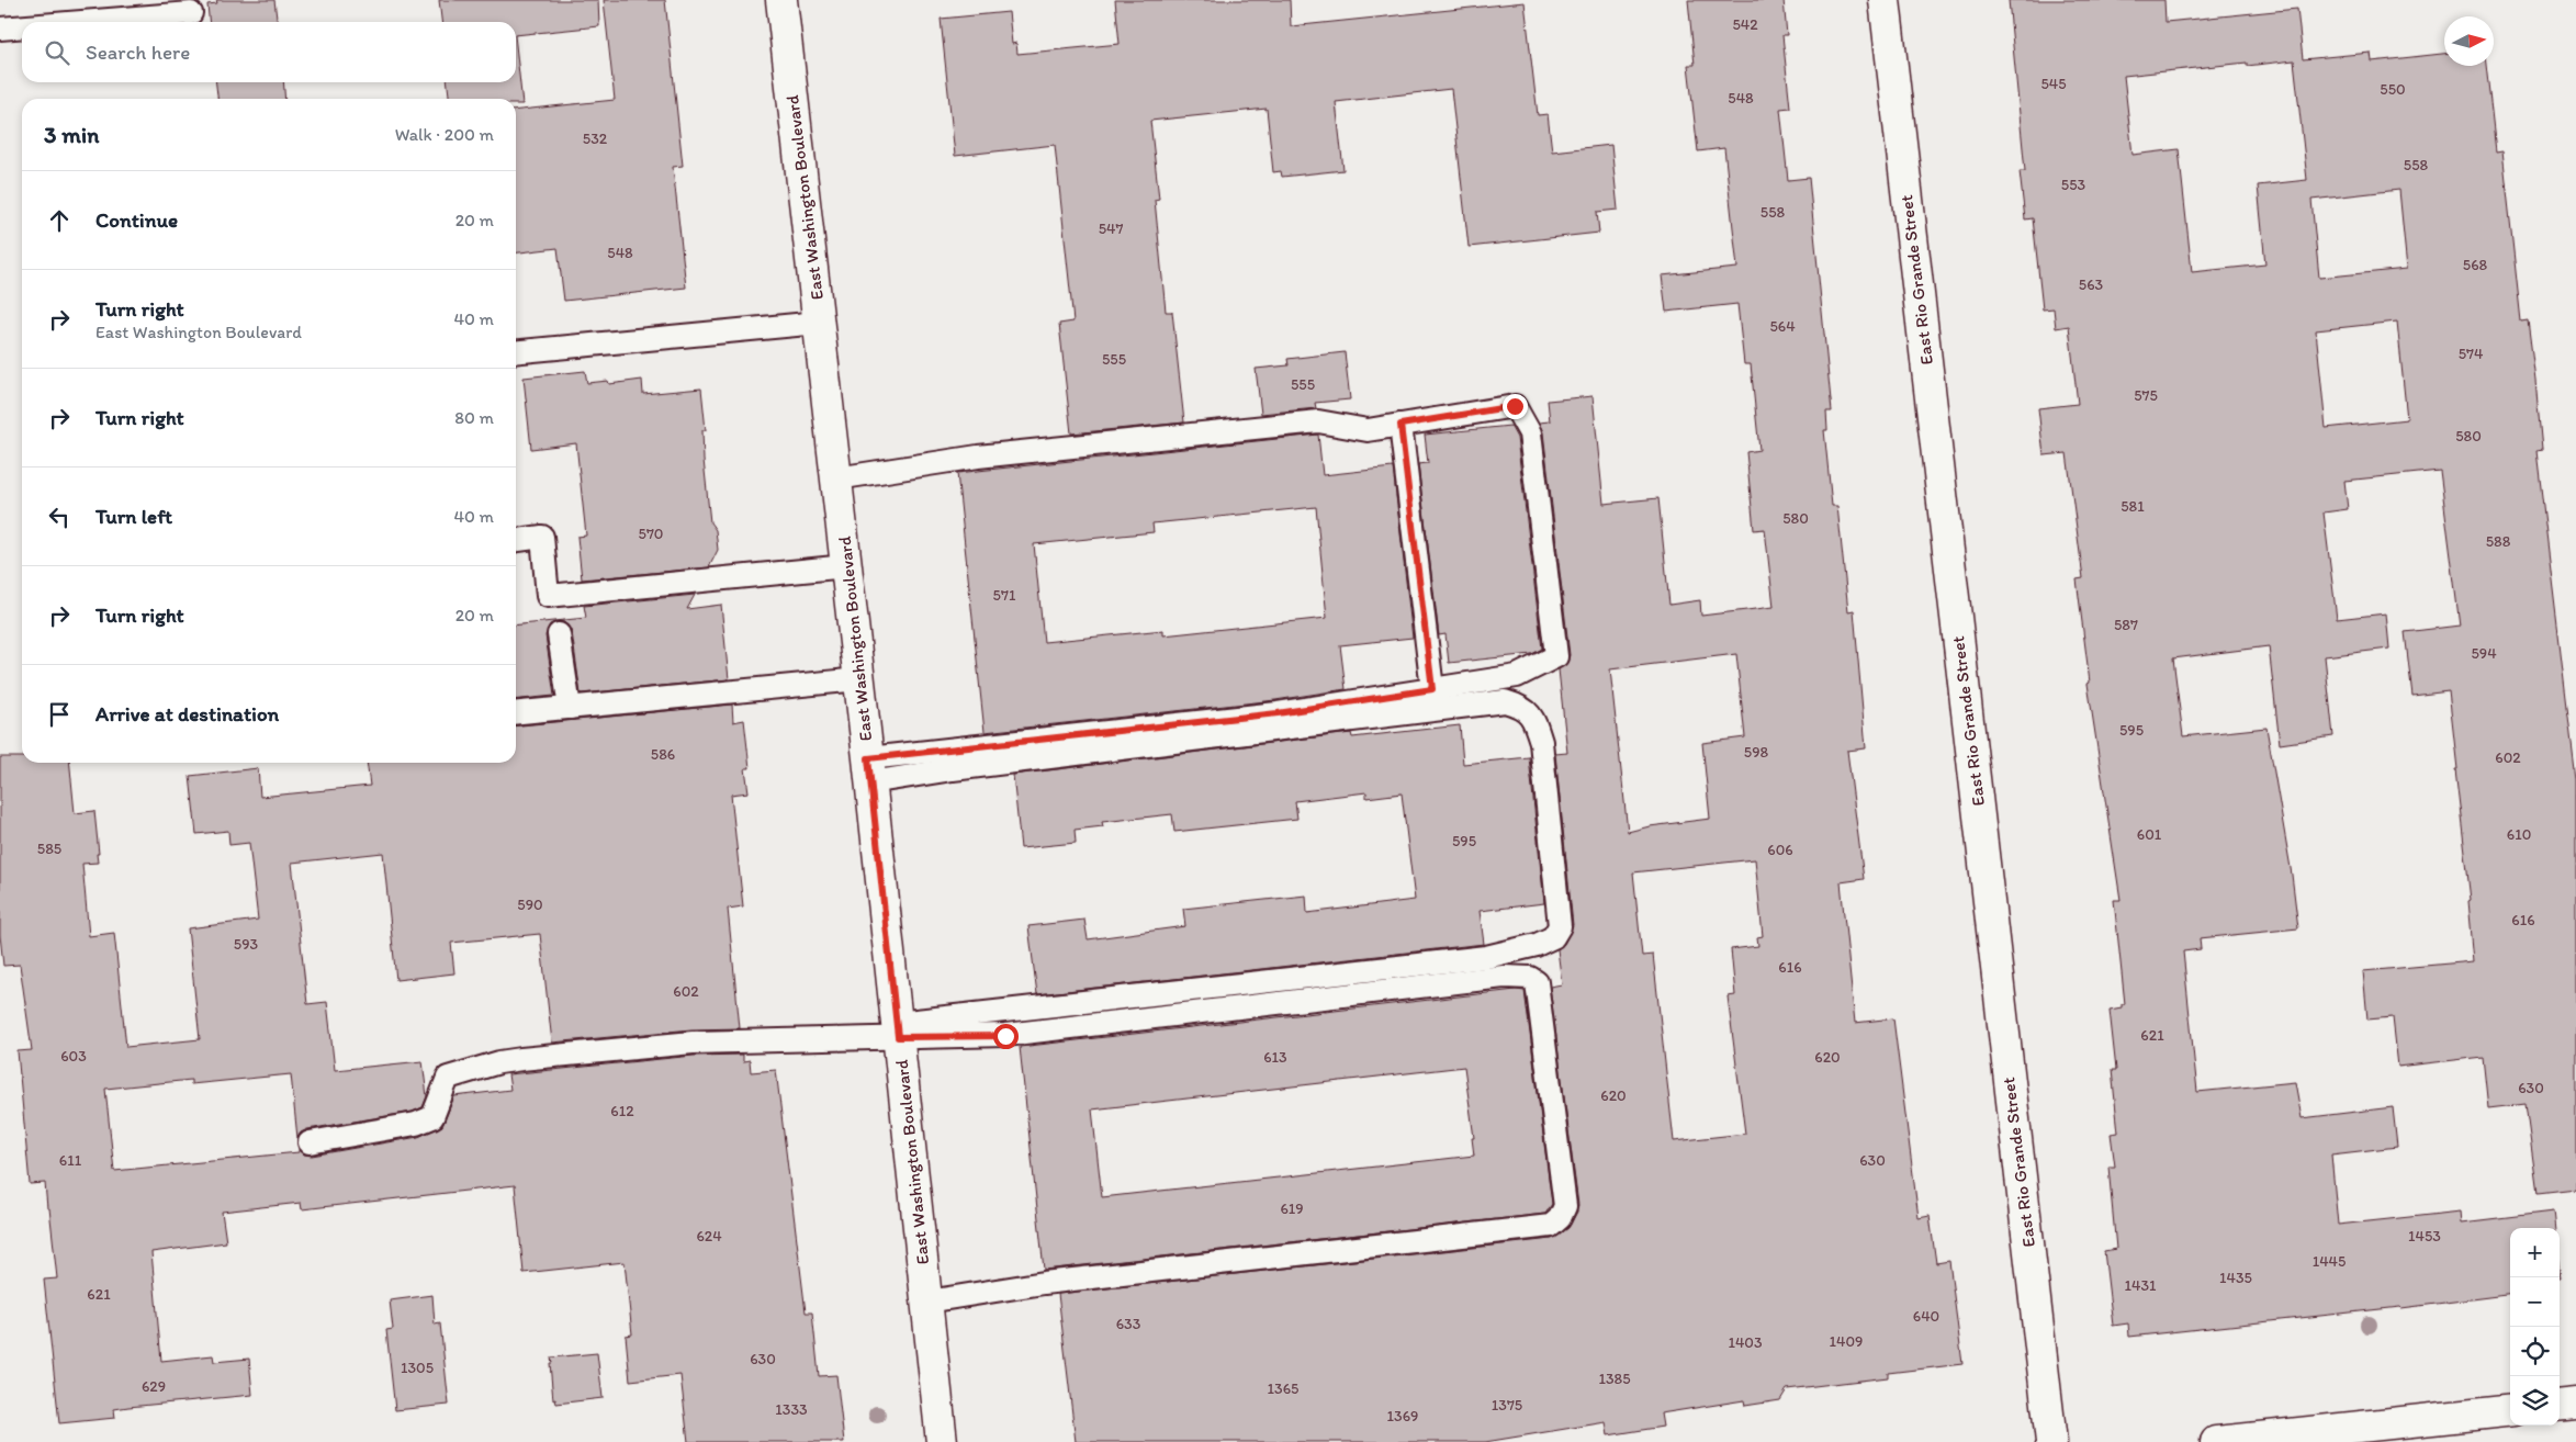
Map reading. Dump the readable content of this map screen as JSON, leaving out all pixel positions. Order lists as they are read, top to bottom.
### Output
{
  "streets": {
    "street": ["East Washington Boulevard", "East Rio Grande Street"]
  },
  "house_numbers": [
    "542",
    "545",
    "550",
    "548",
    "532",
    "558",
    "553",
    "558",
    "547",
    "548",
    "568",
    "563",
    "564",
    "574",
    "555",
    "555",
    "575",
    "580",
    "581",
    "580",
    "570",
    "588",
    "571",
    "587",
    "594",
    "595",
    "598",
    "586",
    "602",
    "601",
    "610",
    "595",
    "585",
    "606",
    "590",
    "616",
    "593",
    "616",
    "602",
    "621",
    "603",
    "613",
    "620",
    "630",
    "620",
    "612",
    "611",
    "630",
    "619",
    "624",
    "1453",
    "1445",
    "1435",
    "1431",
    "621",
    "640",
    "633",
    "1409",
    "1403",
    "630",
    "1305",
    "1385",
    "629",
    "1365",
    "1375",
    "1333",
    "1369"
  ],
  "north": "right",
  "page": {
    "search": "Search here",
    "heading": ["3 min", "Walk · 200 m"],
    "list": [
      ["Continue", "20 m"],
      ["Turn right", "East Washington Boulevard", "40 m"],
      ["Turn right", "80 m"],
      ["Turn left", "40 m"],
      ["Turn right", "20 m"],
      "Arrive at destination"
    ],
    "map_buttons": ["+", "−"]
  }
}
